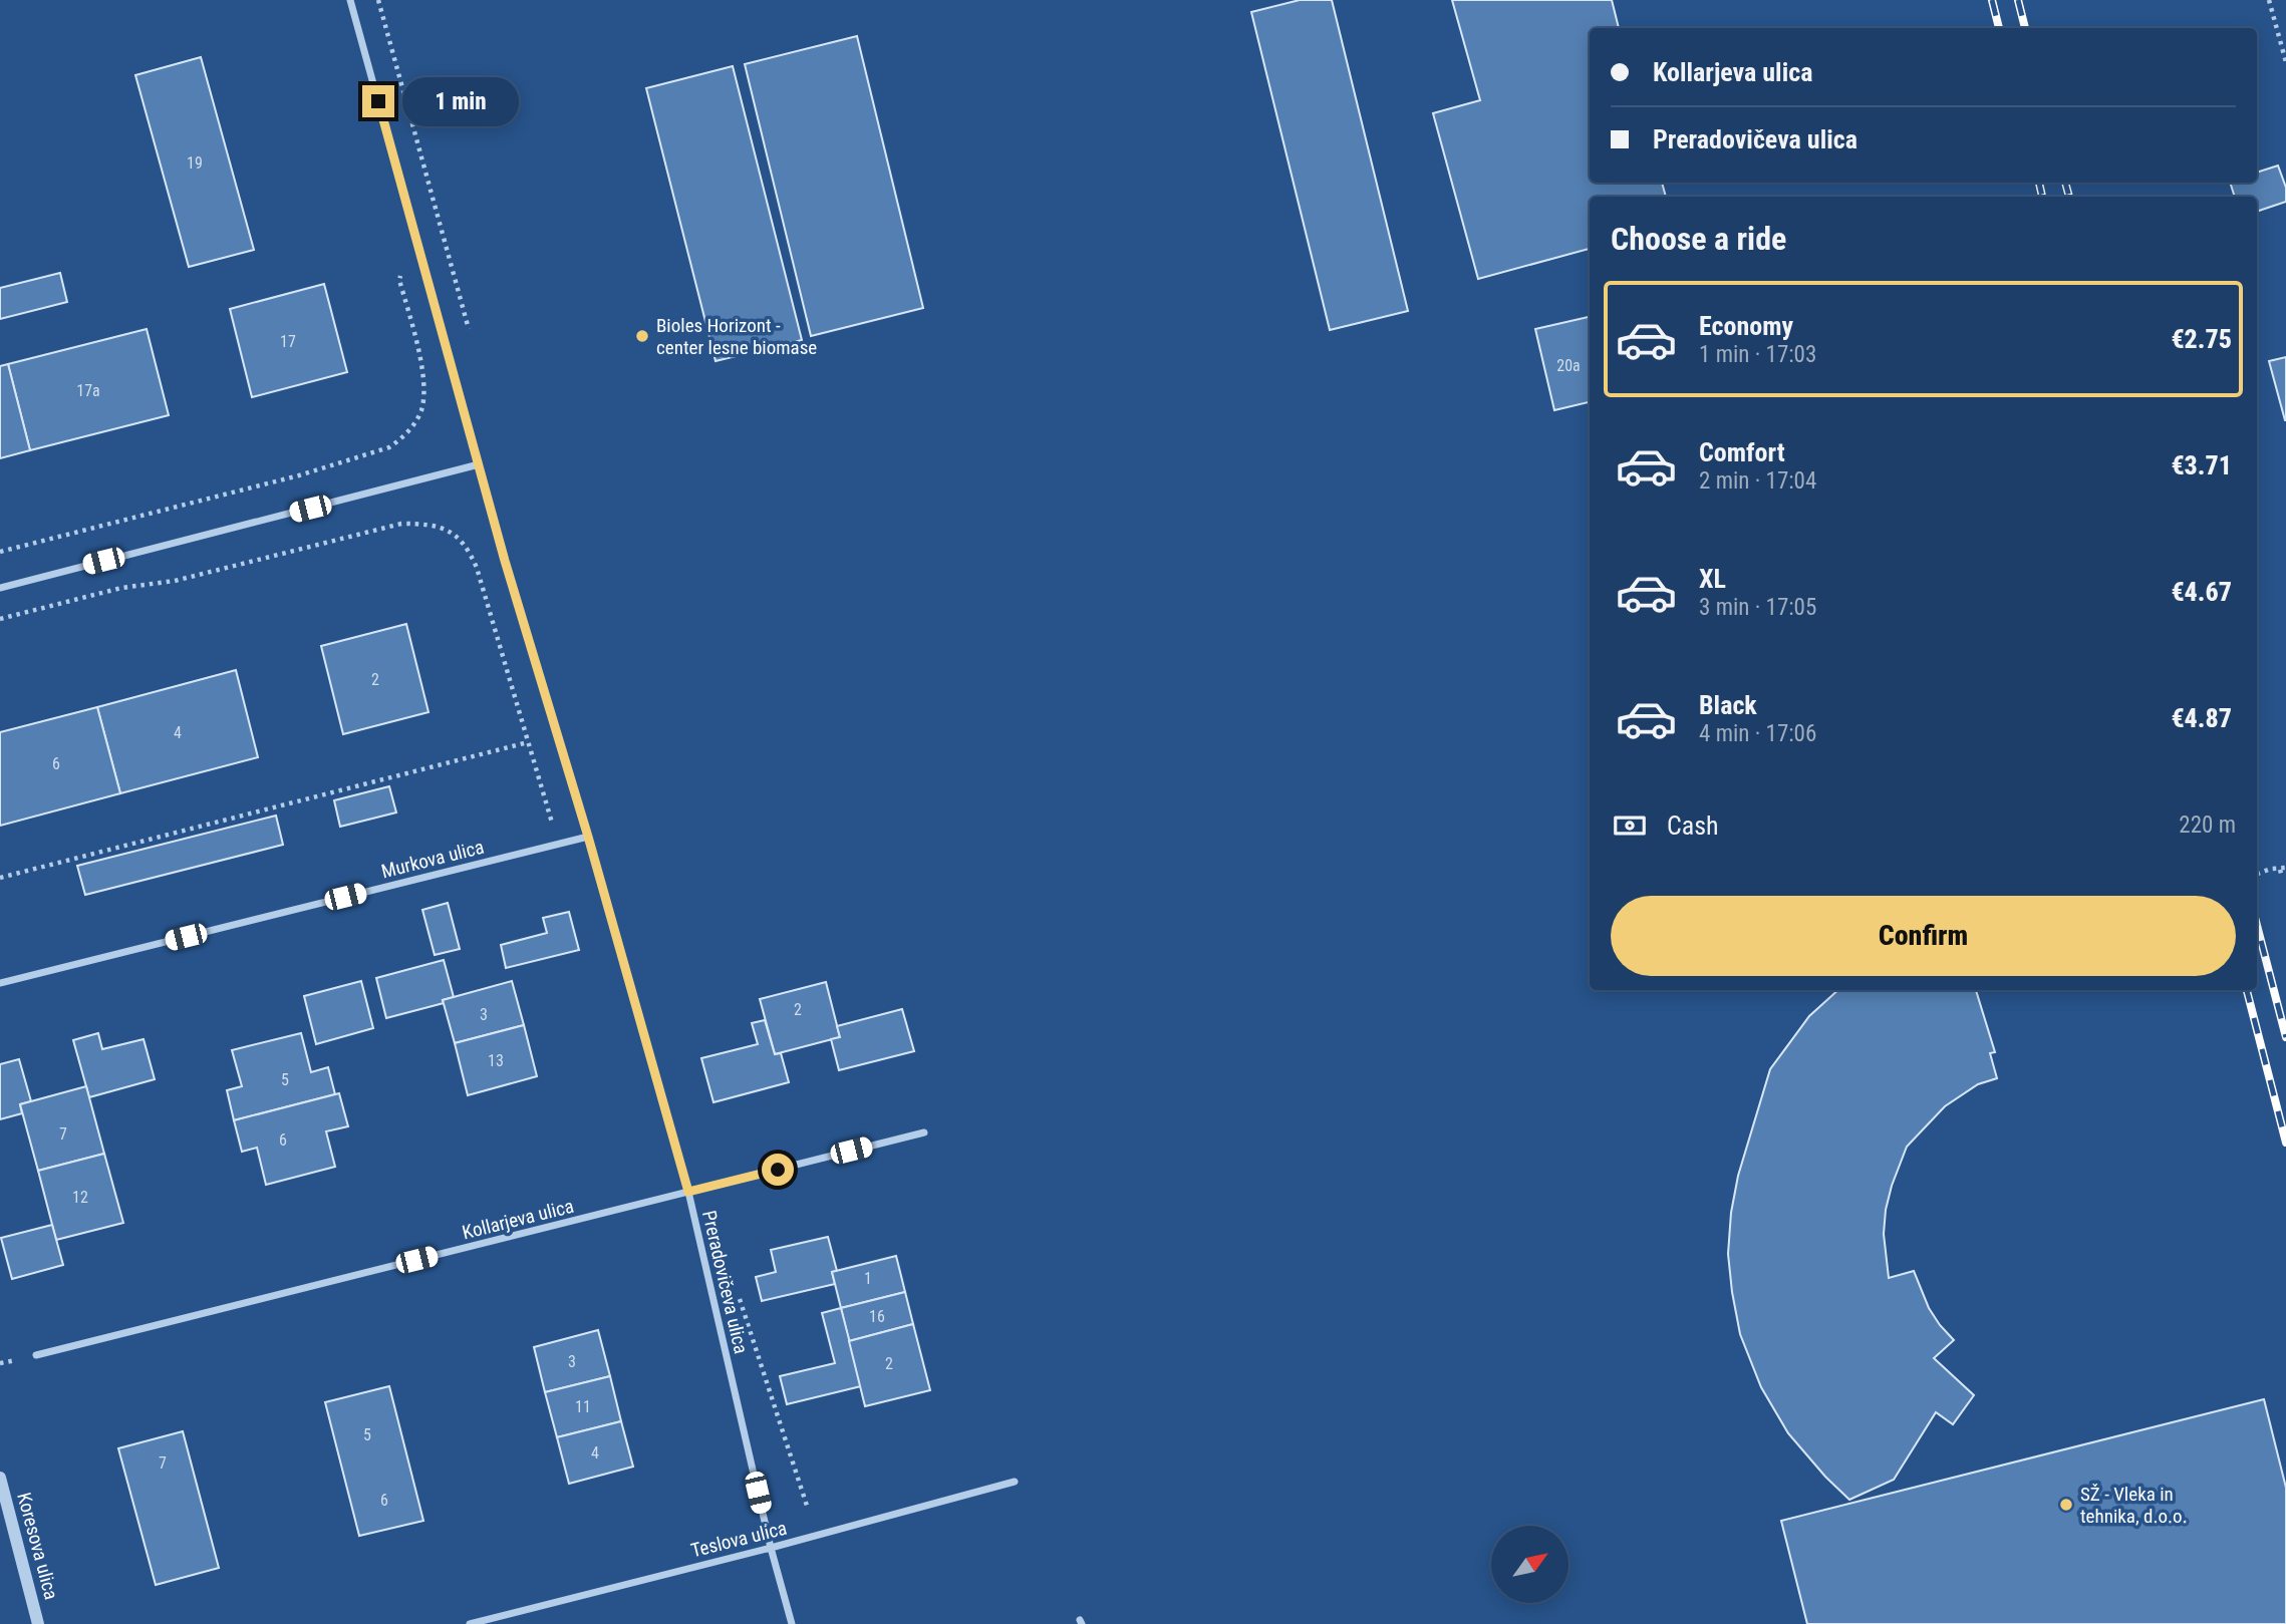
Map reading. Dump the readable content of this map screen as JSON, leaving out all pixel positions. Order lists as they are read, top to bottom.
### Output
{
  "streets": {
    "street": [
      "Murkova ulica",
      "Kollarjeva ulica",
      "Preradovičeva ulica",
      "Teslova ulica",
      "Koresova ulica"
    ]
  },
  "crossings": [
    ["Murkova ulica", "Preradovičeva ulica"],
    ["Kollarjeva ulica", "Preradovičeva ulica"],
    ["Preradovičeva ulica", "Teslova ulica"]
  ],
  "places": ["Bioles Horizont - center lesne biomase", "SŽ - Vleka in tehnika, d.o.o."],
  "house_numbers": [
    "19",
    "17",
    "20a",
    "17a",
    "2",
    "4",
    "6",
    "2",
    "3",
    "13",
    "5",
    "7",
    "6",
    "12",
    "1",
    "16",
    "3",
    "2",
    "11",
    "5",
    "4",
    "7",
    "6"
  ],
  "north": "top right",
  "page": {
    "banner": ["Kollarjeva ulica", "Preradovičeva ulica"],
    "bubble": "1 min",
    "heading": "Choose a ride",
    "list": [
      {
        "name": "Economy",
        "note": "1 min · 17:03",
        "value": "€2.75"
      },
      {
        "name": "Comfort",
        "note": "2 min · 17:04",
        "value": "€3.71"
      },
      {
        "name": "XL",
        "note": "3 min · 17:05",
        "value": "€4.67"
      },
      {
        "name": "Black",
        "note": "4 min · 17:06",
        "value": "€4.87"
      }
    ],
    "pay": ["Cash", "220 m"],
    "buttons": "Confirm"
  }
}
